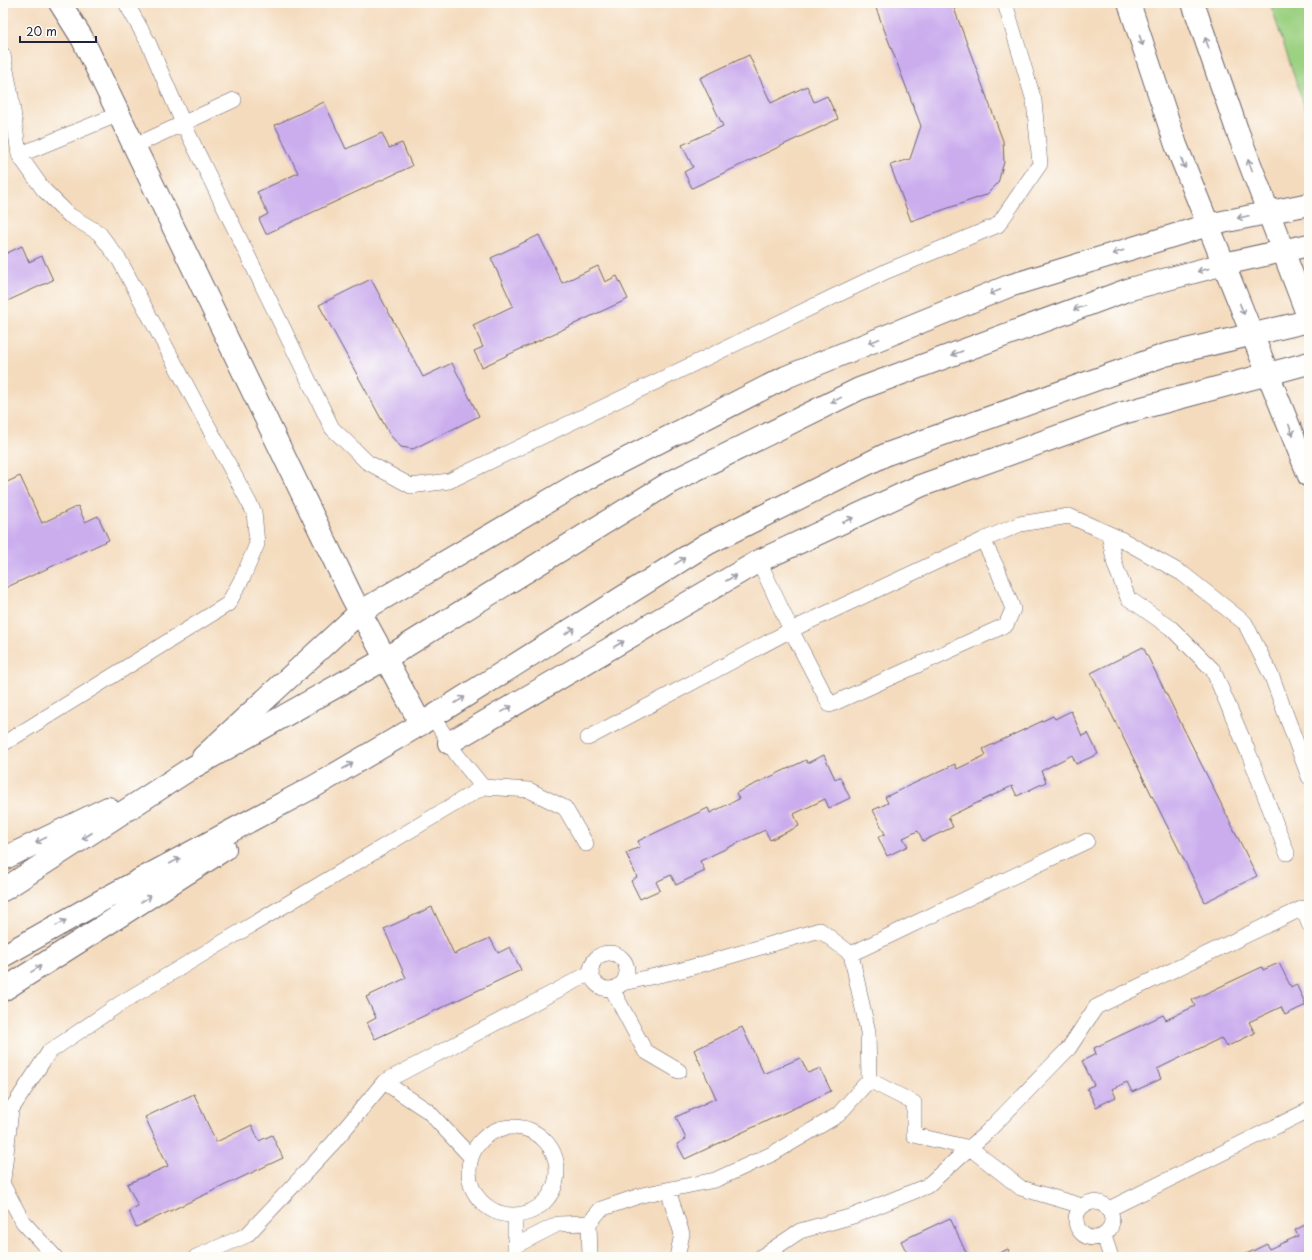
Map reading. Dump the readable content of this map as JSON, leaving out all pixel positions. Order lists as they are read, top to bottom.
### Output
{
  "scale_bar": "20 m"
}
